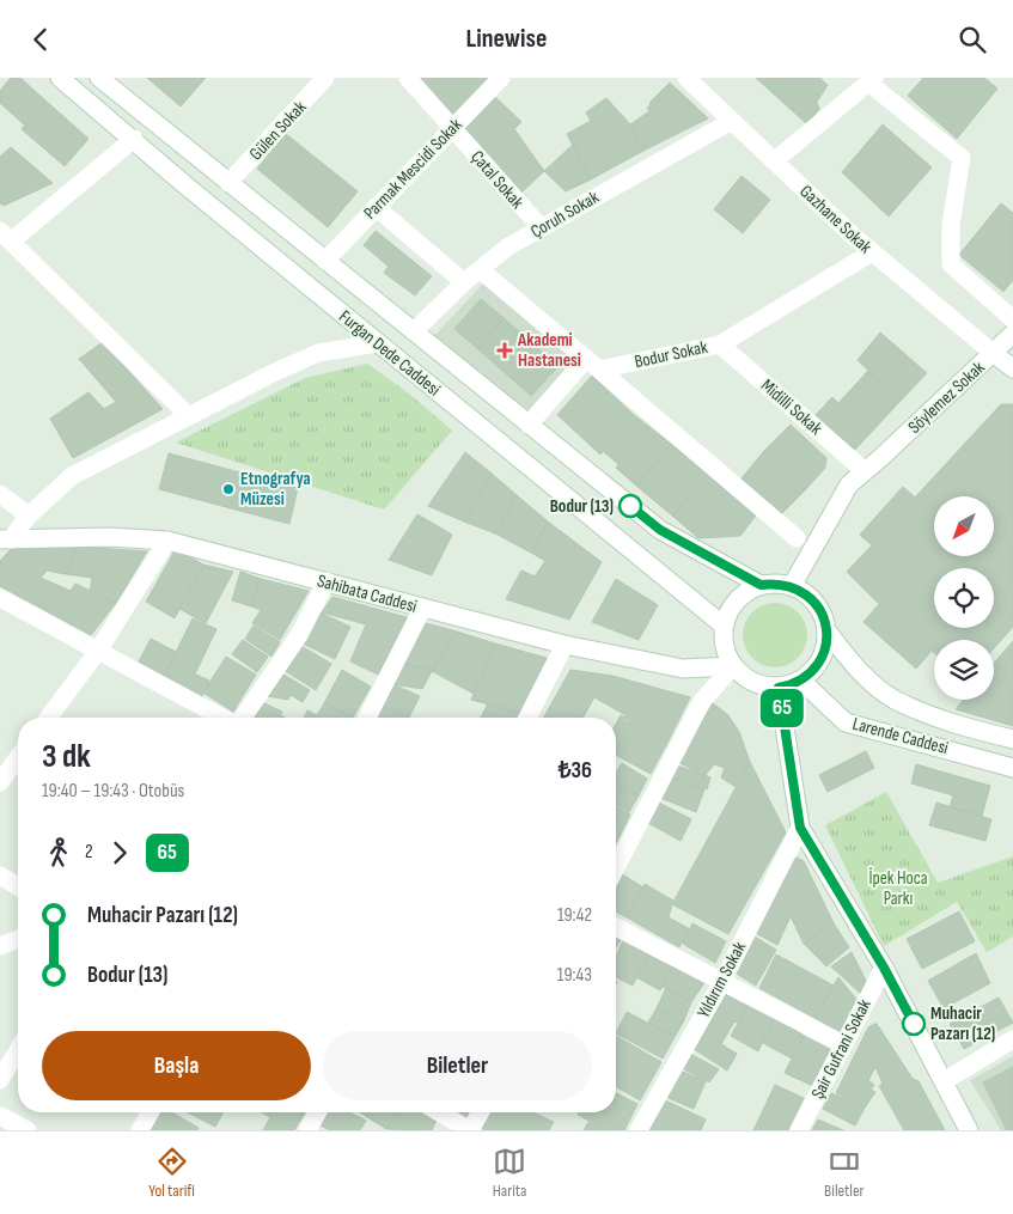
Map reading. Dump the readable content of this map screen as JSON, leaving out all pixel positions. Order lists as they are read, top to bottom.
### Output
{
  "streets": {
    "street": [
      "Gülen Sokak",
      "Parmak Mescidi Sokak",
      "Çatal Sokak",
      "Çoruh Sokak",
      "Gazhane Sokak",
      "Furgan Dede Caddesi",
      "Bodur Sokak",
      "Söylemez Sokak",
      "Midilli Sokak",
      "Sahibata Caddesi",
      "Larende Caddesi",
      "Yıldırım Sokak",
      "Şair Gufrani Sokak"
    ]
  },
  "crossings": [
    ["Gülen Sokak", "Furgan Dede Caddesi"],
    ["Parmak Mescidi Sokak", "Çatal Sokak"],
    ["Parmak Mescidi Sokak", "Furgan Dede Caddesi"],
    ["Çatal Sokak", "Çoruh Sokak"],
    ["Çoruh Sokak", "Gazhane Sokak"],
    ["Çoruh Sokak", "Furgan Dede Caddesi"],
    ["Gazhane Sokak", "Bodur Sokak"],
    ["Gazhane Sokak", "Söylemez Sokak"],
    ["Furgan Dede Caddesi", "Söylemez Sokak"],
    ["Furgan Dede Caddesi", "Sahibata Caddesi"],
    ["Furgan Dede Caddesi", "Larende Caddesi"],
    ["Bodur Sokak", "Midilli Sokak"],
    ["Söylemez Sokak", "Midilli Sokak"],
    ["Söylemez Sokak", "Sahibata Caddesi"],
    ["Söylemez Sokak", "Larende Caddesi"],
    ["Sahibata Caddesi", "Larende Caddesi"]
  ],
  "parks": ["İpek Hoca Parkı"],
  "places": {
    "health": ["Akademi Hastanesi"],
    "other": ["Etnografya Müzesi", "Bodur (13)", "Muhacir Pazarı (12)"]
  },
  "lines": ["bus line 65"],
  "north": "bottom left",
  "page": {
    "header": "Linewise",
    "on_map": "65",
    "heading": ["3 dk", "19:40 – 19:43 · Otobüs", "₺36"],
    "legs": ["2", "65"],
    "list": [
      {
        "name": "Muhacir Pazarı (12)",
        "value": "19:42"
      },
      {
        "name": "Bodur (13)",
        "value": "19:43"
      }
    ],
    "buttons": ["Başla", "Biletler"],
    "tabs": ["Yol tarifi", "Harita", "Biletler"]
  }
}
